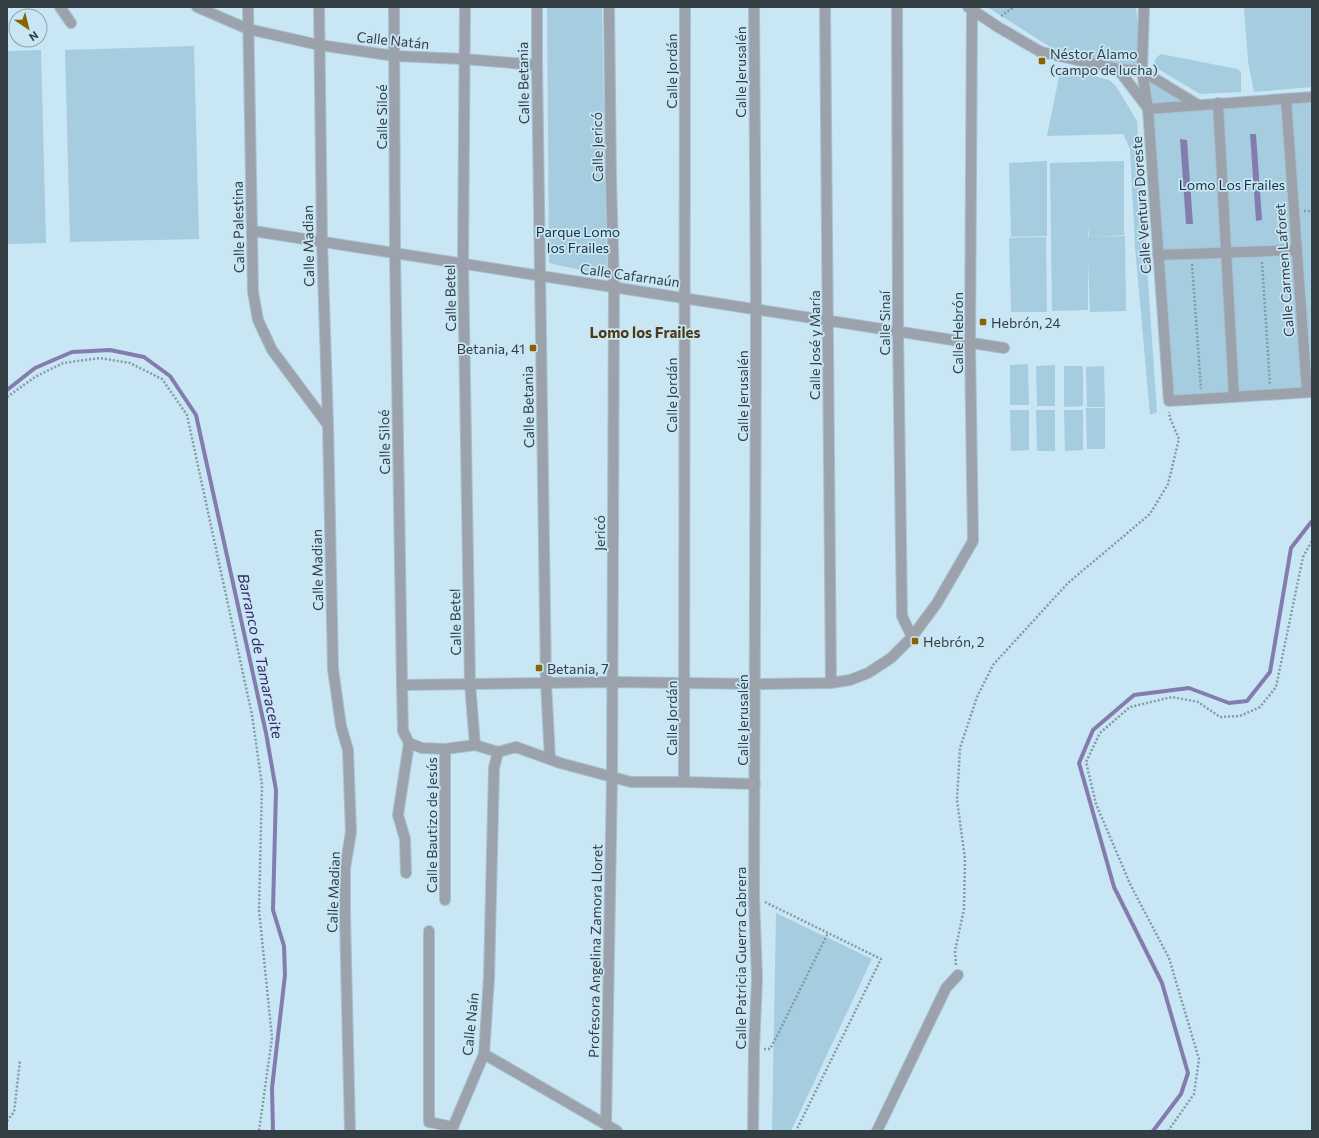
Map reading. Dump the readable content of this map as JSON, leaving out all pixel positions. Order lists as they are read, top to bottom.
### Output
{
  "streets": {
    "street": [
      "Calle Natán",
      "Calle Jordán",
      "Calle Jerusalén",
      "Calle Betania",
      "Calle Siloé",
      "Calle Jericó",
      "Calle Ventura Doreste",
      "Calle Palestina",
      "Calle Madian",
      "Calle Carmen Laforet",
      "Calle Cafarnaún",
      "Calle Betel",
      "Calle Sinaí",
      "Calle Hebrón",
      "Calle José y María",
      "Jericó",
      "Calle Bautizo de Jesús",
      "Profesora Angelina Zamora Lloret",
      "Calle Patricia Guerra Cabrera",
      "Calle Naín"
    ]
  },
  "crossings": [
    ["Calle Natán", "Calle Betania"],
    ["Calle Natán", "Calle Siloé"],
    ["Calle Natán", "Calle Palestina"],
    ["Calle Natán", "Calle Madian"],
    ["Calle Natán", "Calle Betel"],
    ["Calle Jordán", "Calle Cafarnaún"],
    ["Calle Jordán", "Calle Hebrón"],
    ["Calle Jerusalén", "Calle Cafarnaún"],
    ["Calle Jerusalén", "Calle Hebrón"],
    ["Calle Jerusalén", "Calle Patricia Guerra Cabrera"],
    ["Calle Betania", "Calle Cafarnaún"],
    ["Calle Betania", "Calle Hebrón"],
    ["Calle Siloé", "Calle Cafarnaún"],
    ["Calle Siloé", "Calle Hebrón"],
    ["Calle Jericó", "Calle Cafarnaún"],
    ["Calle Jericó", "Jericó"],
    ["Calle Palestina", "Calle Madian"],
    ["Calle Palestina", "Calle Cafarnaún"],
    ["Calle Madian", "Calle Cafarnaún"],
    ["Calle Cafarnaún", "Calle Betel"],
    ["Calle Cafarnaún", "Calle Sinaí"],
    ["Calle Cafarnaún", "Calle Hebrón"],
    ["Calle Cafarnaún", "Calle José y María"],
    ["Calle Cafarnaún", "Jericó"],
    ["Calle Betel", "Calle Hebrón"],
    ["Calle Sinaí", "Calle Hebrón"],
    ["Calle Hebrón", "Calle José y María"],
    ["Calle Hebrón", "Jericó"],
    ["Jericó", "Profesora Angelina Zamora Lloret"]
  ],
  "districts": ["Lomo los Frailes"],
  "water": ["Barranco de Tamaraceite"],
  "parks": ["Lomo Los Frailes", "Parque Lomo los Frailes"],
  "places": {
    "transit": [
      "Néstor Álamo (campo de lucha)",
      "Hebrón, 24",
      "Betania, 41",
      "Hebrón, 2",
      "Betania, 7"
    ]
  },
  "north": "bottom right"
}
